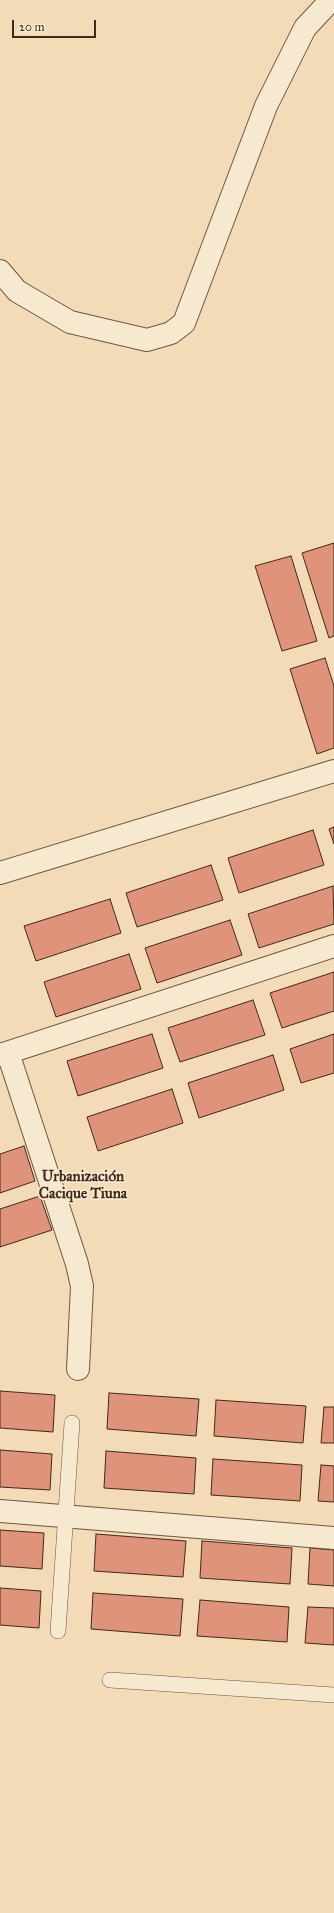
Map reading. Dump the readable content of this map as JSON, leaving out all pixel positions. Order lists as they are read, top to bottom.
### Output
{
  "districts": ["Urbanización Cacique Tiuna"],
  "scale_bar": "20 m"
}
